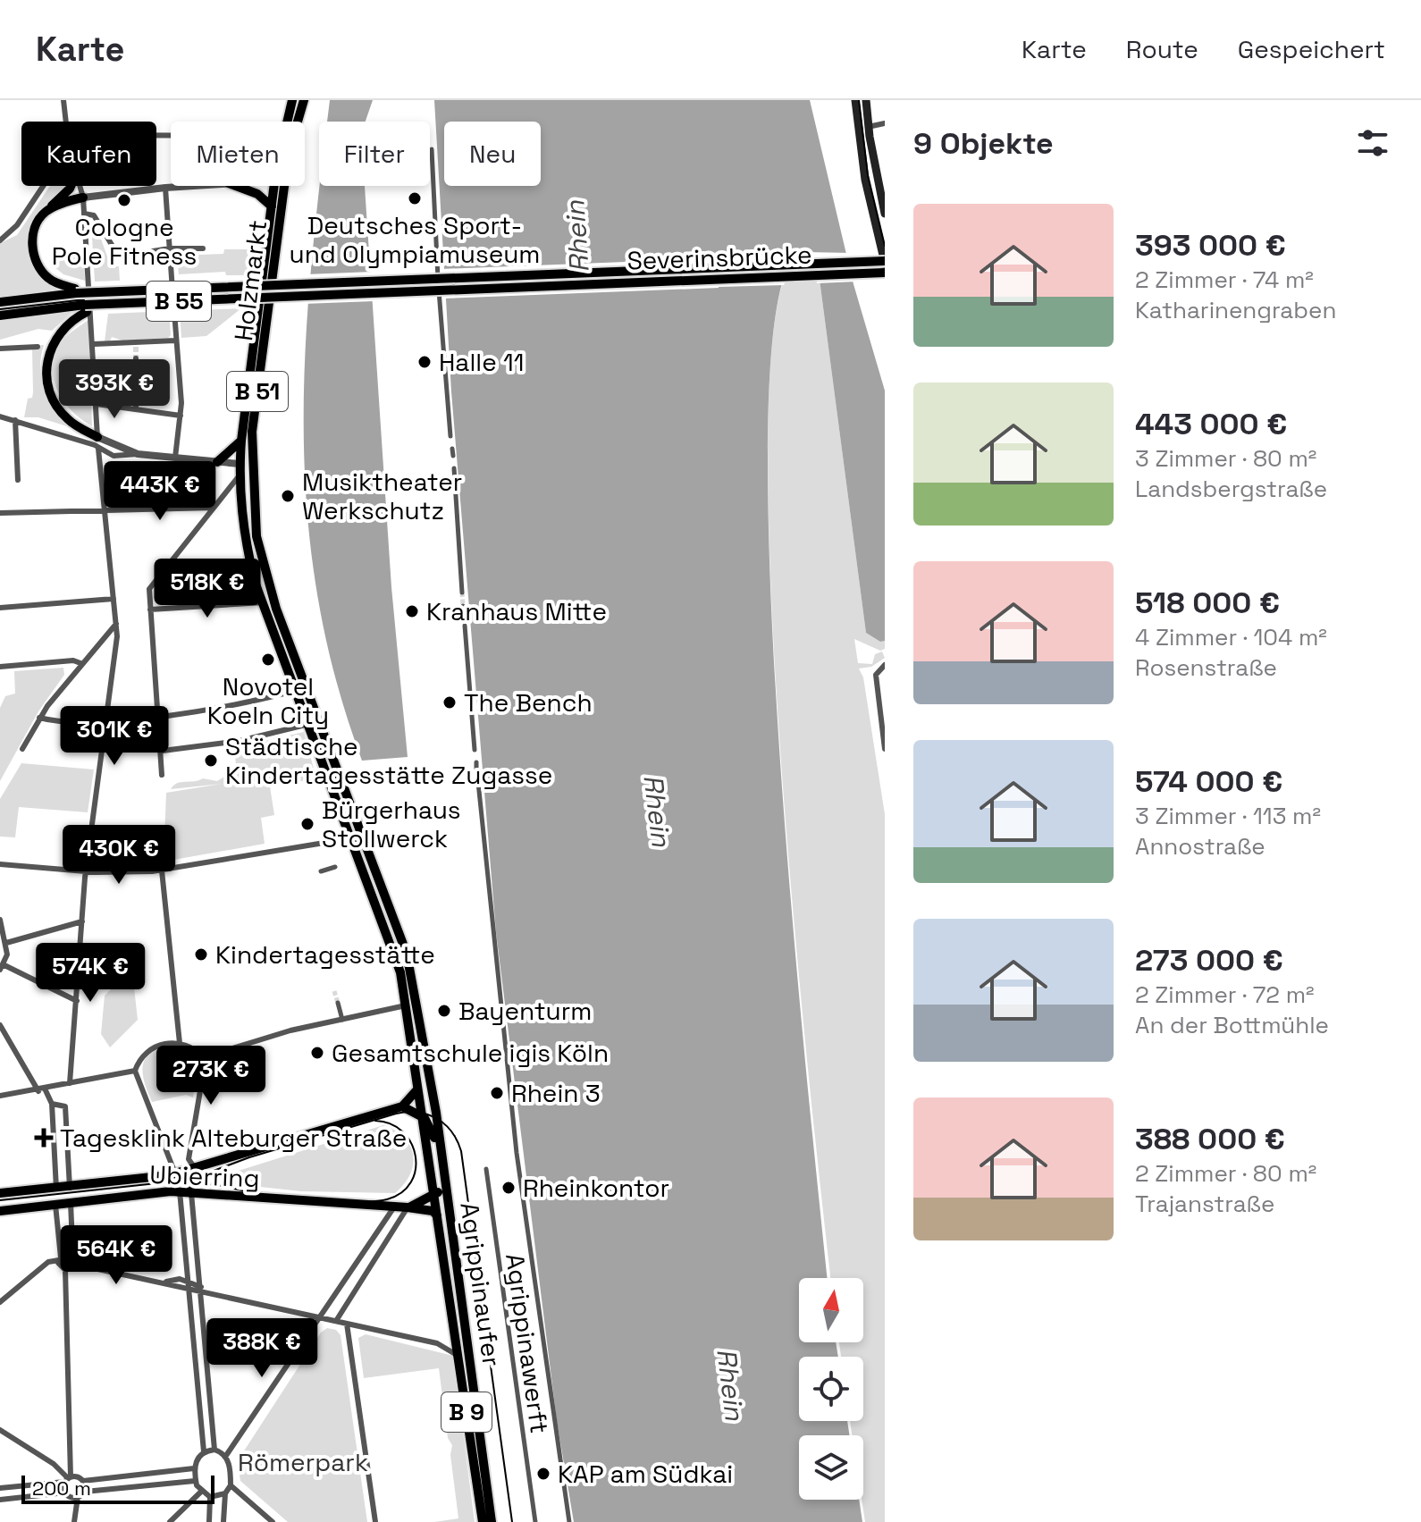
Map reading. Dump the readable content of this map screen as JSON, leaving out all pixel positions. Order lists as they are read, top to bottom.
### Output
{
  "streets": {
    "main road": [
      "Severinsbrücke",
      "Holzmarkt",
      "B 55",
      "B 51",
      "Ubierring",
      "Agrippinaufer",
      "B 9"
    ],
    "street": ["Agrippinawerft"]
  },
  "crossings": [
    ["Holzmarkt", "B 51"],
    ["B 51", "Agrippinaufer"],
    ["Agrippinaufer", "B 9"]
  ],
  "water": ["Rhein"],
  "parks": ["Römerpark"],
  "places": {
    "other": [
      "Deutsches Sport- und Olympiamuseum",
      "Cologne Pole Fitness",
      "Halle 11",
      "Musiktheater Werkschutz",
      "Kranhaus Mitte",
      "Novotel Koeln City",
      "The Bench",
      "Städtische Kindertagesstätte Zugasse",
      "Bürgerhaus Stollwerck",
      "Kindertagesstätte",
      "Bayenturm",
      "Gesamtschule igis Köln",
      "Rhein 3",
      "Rheinkontor",
      "KAP am Südkai"
    ],
    "health": ["Tagesklink Alteburger Straße"]
  },
  "scale_bar": "200 m",
  "north": "top",
  "page": {
    "header": "Karte",
    "nav": ["Karte", "Route", "Gespeichert"],
    "heading": "9 Objekte",
    "chip": [
      "Kaufen",
      "Mieten",
      "Filter",
      "Neu"
    ],
    "list": [
      {
        "name": "393 000 €",
        "note": "2 Zimmer · 74 m² · Katharinengraben"
      },
      {
        "name": "443 000 €",
        "note": "3 Zimmer · 80 m² · Landsbergstraße"
      },
      {
        "name": "518 000 €",
        "note": "4 Zimmer · 104 m² · Rosenstraße"
      },
      {
        "name": "574 000 €",
        "note": "3 Zimmer · 113 m² · Annostraße"
      },
      {
        "name": "273 000 €",
        "note": "2 Zimmer · 72 m² · An der Bottmühle"
      },
      {
        "name": "388 000 €",
        "note": "2 Zimmer · 80 m² · Trajanstraße"
      }
    ],
    "price": [
      "393K €",
      "443K €",
      "518K €",
      "301K €",
      "430K €",
      "574K €",
      "273K €",
      "564K €",
      "388K €"
    ],
    "scale": "200 m"
  }
}
